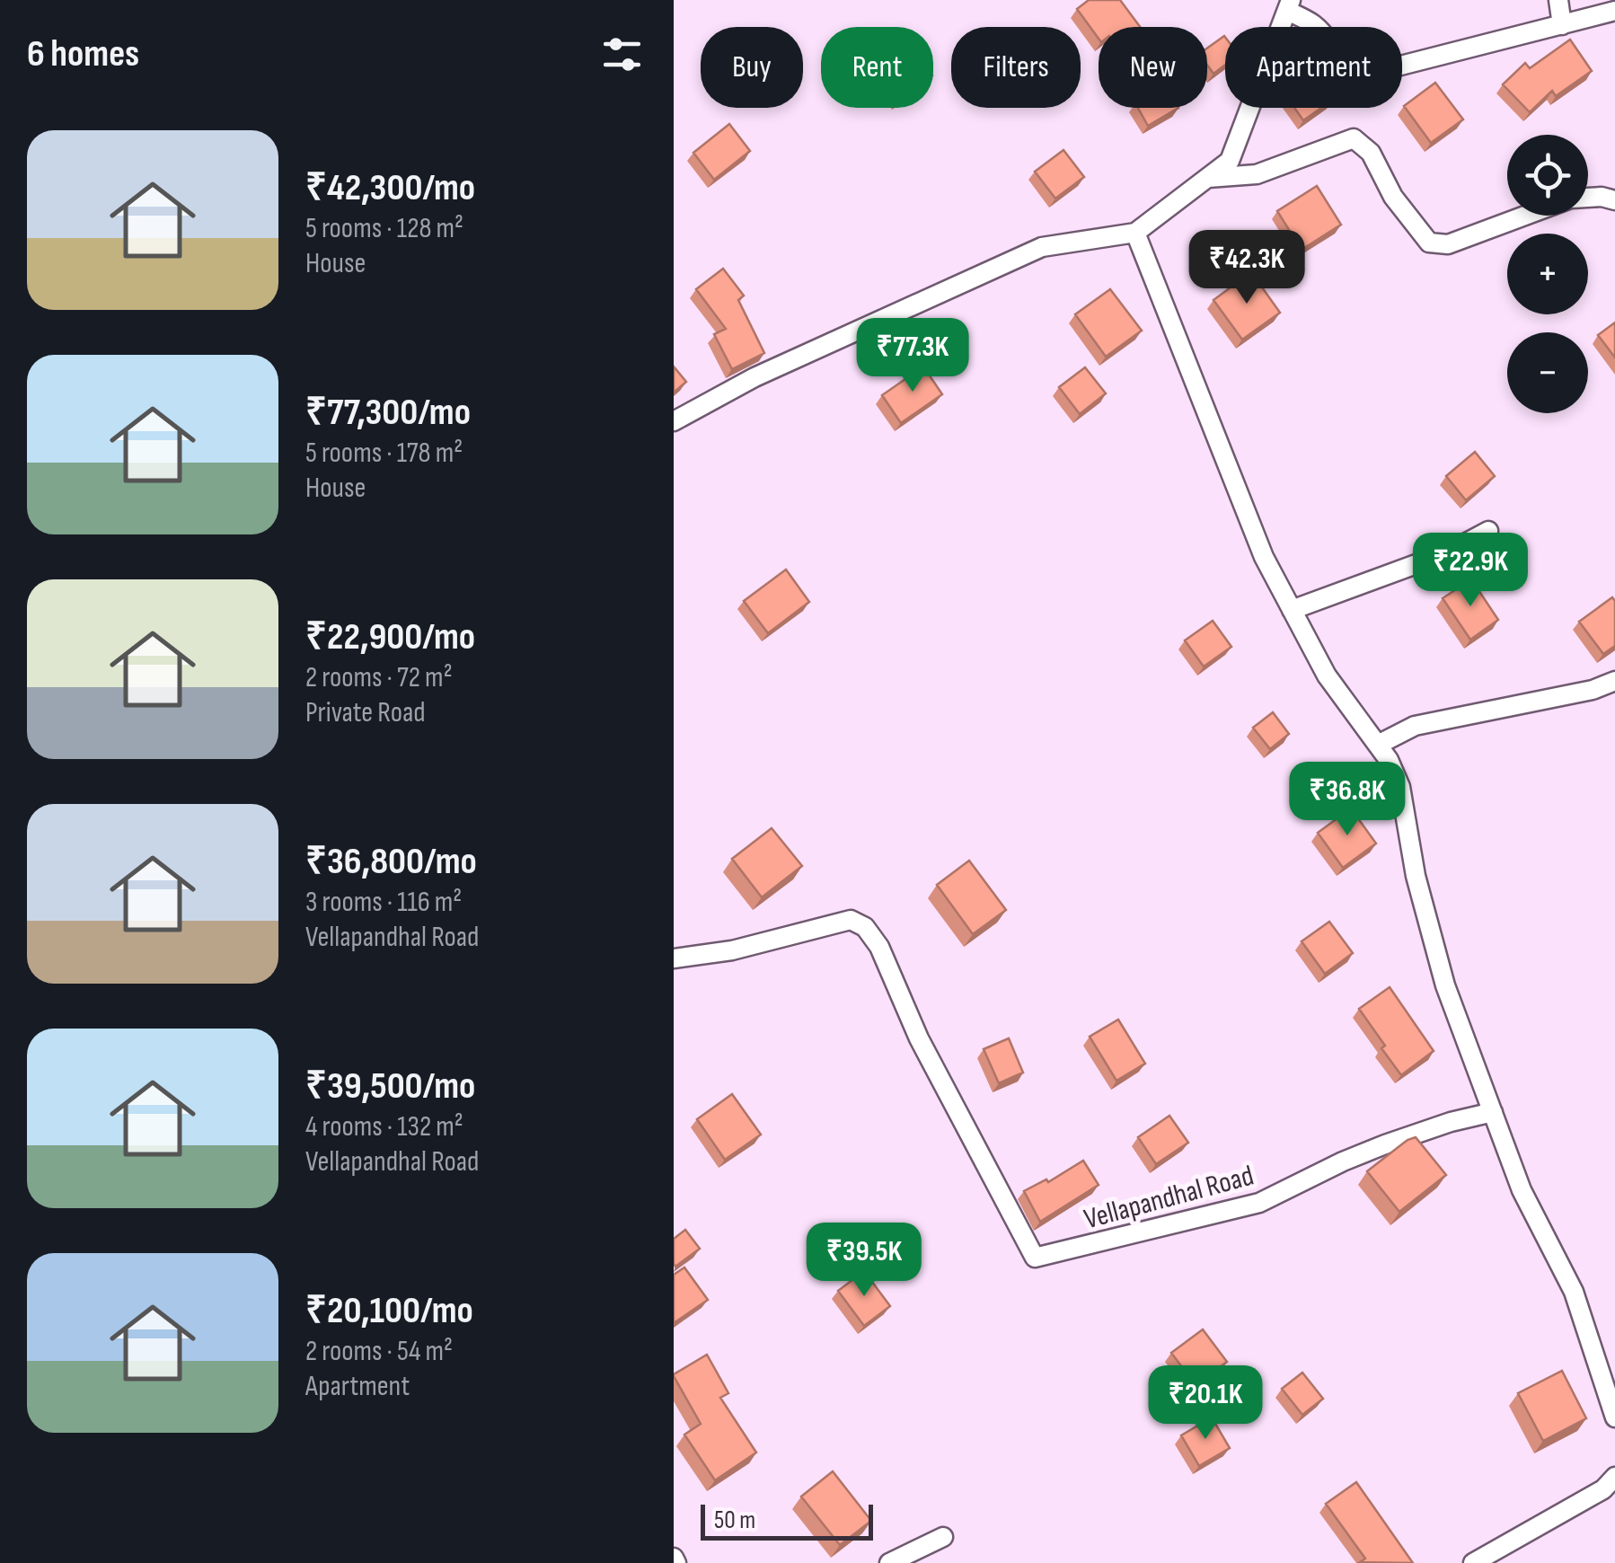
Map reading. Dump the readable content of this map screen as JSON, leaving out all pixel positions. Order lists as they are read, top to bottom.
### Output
{
  "streets": {
    "street": ["Vellapandhal Road"]
  },
  "scale_bar": "50 m",
  "page": {
    "heading": "6 homes",
    "chip": [
      "Buy",
      "Rent",
      "Filters",
      "New",
      "Apartment"
    ],
    "list": [
      {
        "name": "₹42,300/mo",
        "note": "5 rooms · 128 m² · House"
      },
      {
        "name": "₹77,300/mo",
        "note": "5 rooms · 178 m² · House"
      },
      {
        "name": "₹22,900/mo",
        "note": "2 rooms · 72 m² · Private Road"
      },
      {
        "name": "₹36,800/mo",
        "note": "3 rooms · 116 m² · Vellapandhal Road"
      },
      {
        "name": "₹39,500/mo",
        "note": "4 rooms · 132 m² · Vellapandhal Road"
      },
      {
        "name": "₹20,100/mo",
        "note": "2 rooms · 54 m² · Apartment"
      }
    ],
    "map_buttons": ["+", "−"],
    "price": [
      "₹42.3K",
      "₹77.3K",
      "₹22.9K",
      "₹36.8K",
      "₹39.5K",
      "₹20.1K"
    ],
    "scale": "50 m"
  }
}
